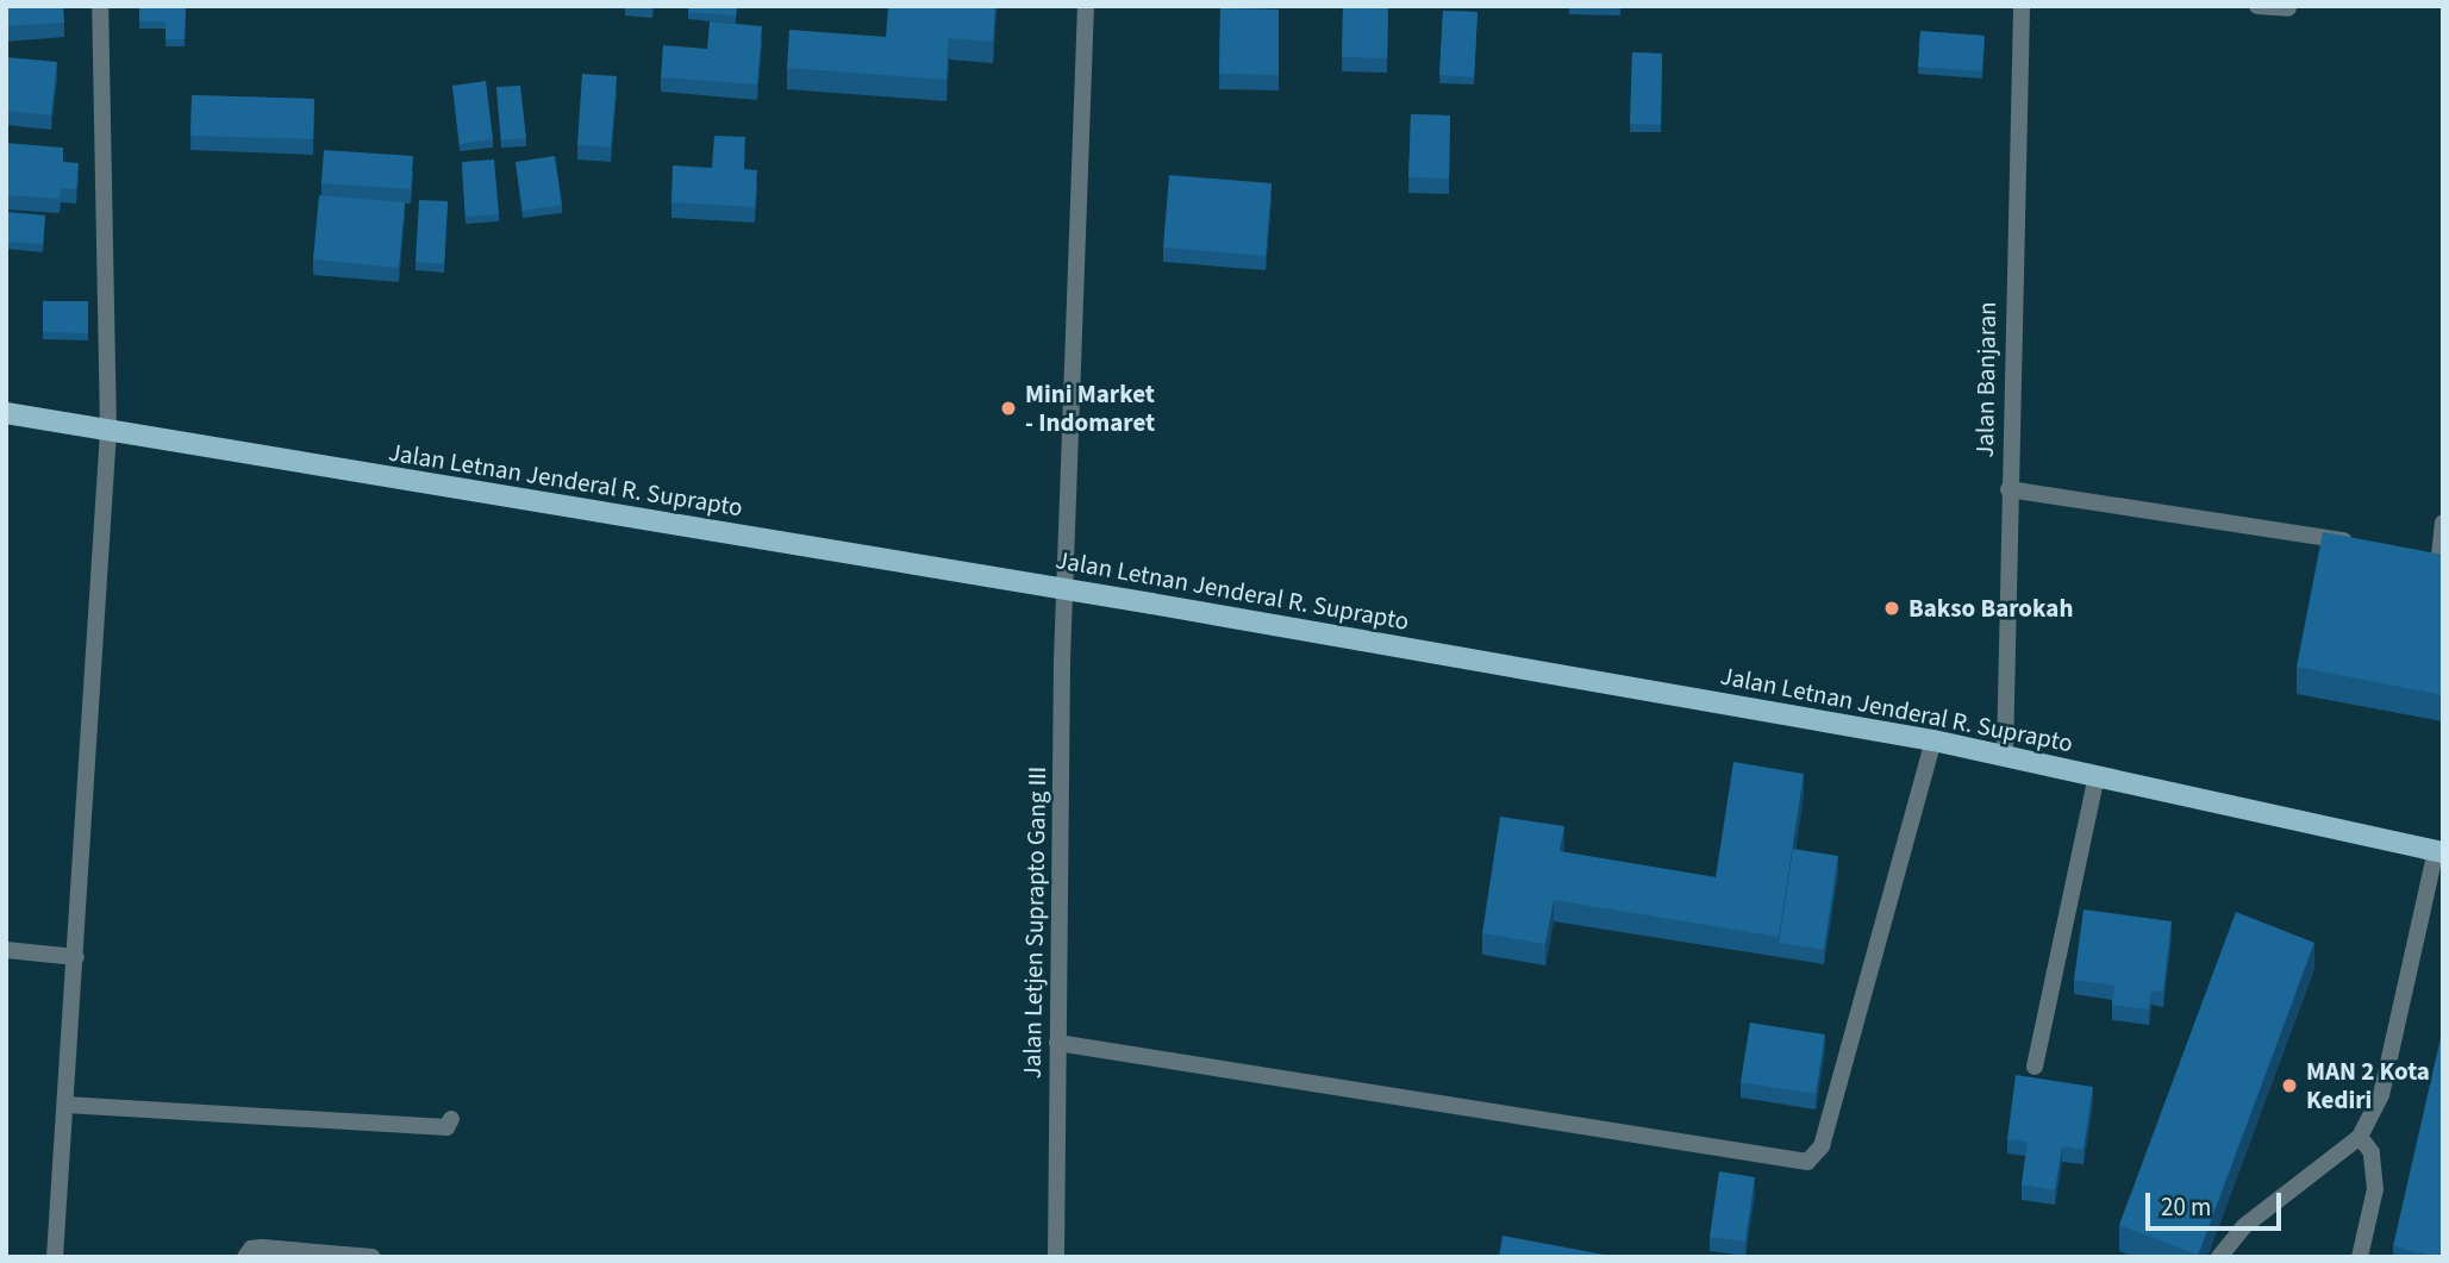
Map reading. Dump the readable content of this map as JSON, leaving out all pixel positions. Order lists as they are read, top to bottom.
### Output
{
  "streets": {
    "main road": ["Jalan Letnan Jenderal R. Suprapto"],
    "street": ["Jalan Banjaran", "Jalan Letjen Suprapto Gang III"]
  },
  "crossings": [
    ["Jalan Banjaran", "Jalan Letnan Jenderal R. Suprapto"],
    ["Jalan Letnan Jenderal R. Suprapto", "Jalan Letjen Suprapto Gang III"]
  ],
  "places": ["Mini Market - Indomaret", "Bakso Barokah", "MAN 2 Kota Kediri"],
  "scale_bar": "20 m"
}
